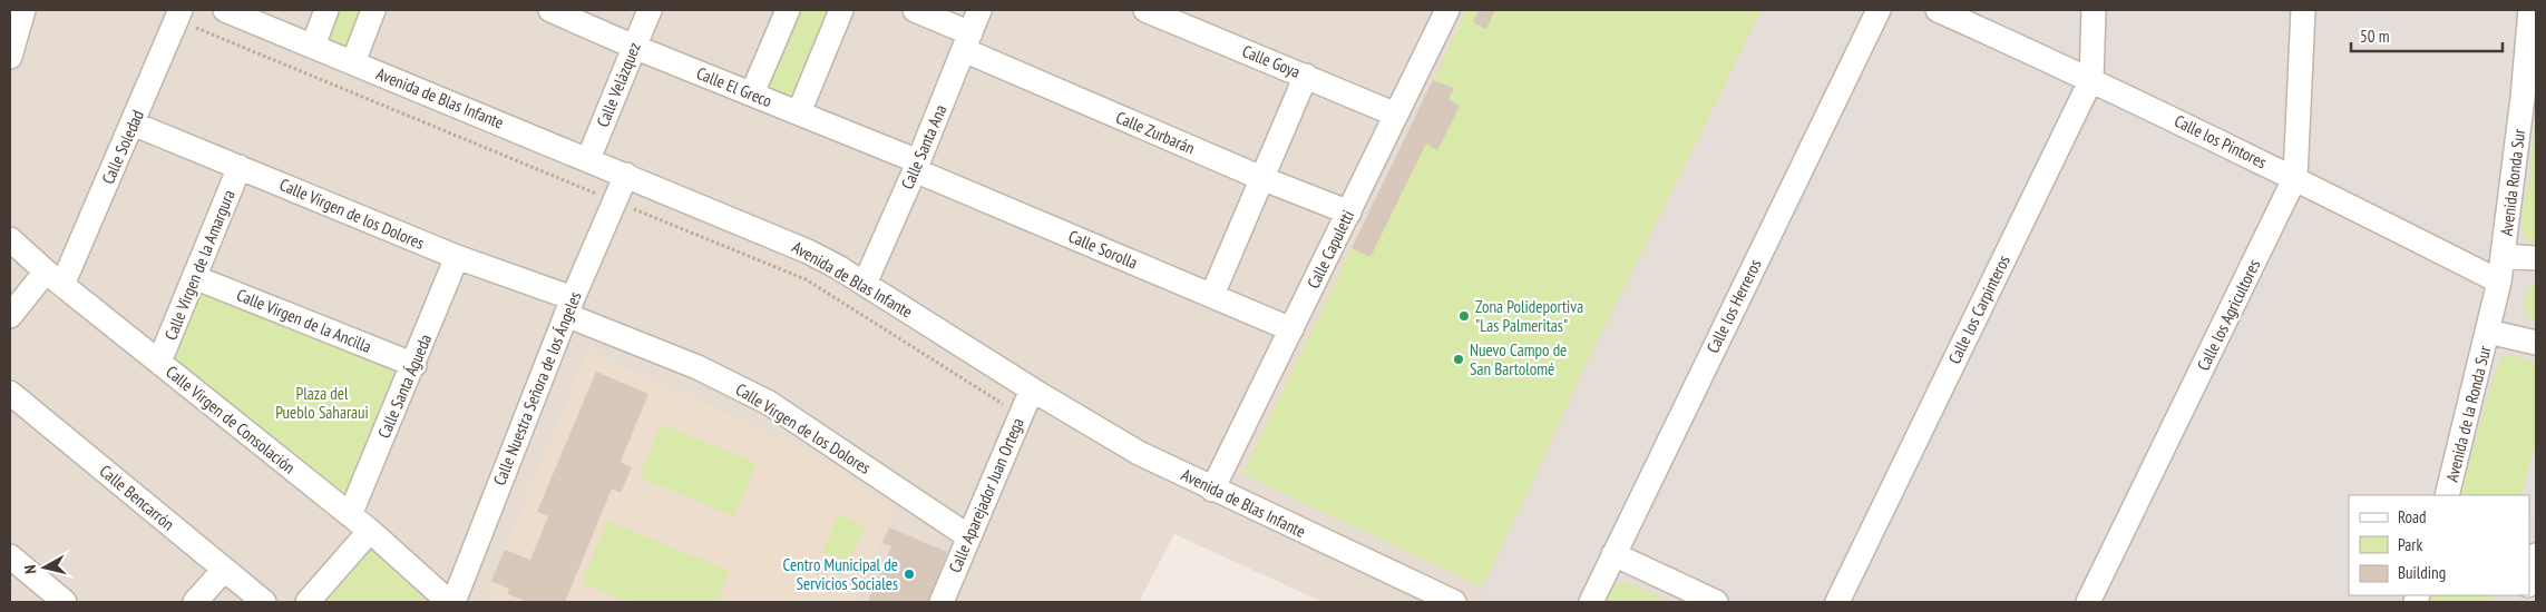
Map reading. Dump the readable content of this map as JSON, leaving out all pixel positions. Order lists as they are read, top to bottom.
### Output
{
  "streets": {
    "street": [
      "Calle Goya",
      "Calle Velázquez",
      "Calle El Greco",
      "Avenida de Blas Infante",
      "Calle Zurbarán",
      "Calle los Pintores",
      "Calle Soledad",
      "Calle Santa Ana",
      "Avenida Ronda Sur",
      "Calle Virgen de los Dolores",
      "Calle Sorolla",
      "Calle Capuletti",
      "Calle Virgen de la Amargura",
      "Calle los Herreros",
      "Calle los Carpinteros",
      "Calle los Agricultores",
      "Calle Virgen de la Ancilla",
      "Calle Santa Águeda",
      "Calle Nuestra Señora de los Ángeles",
      "Avenida de la Ronda Sur",
      "Calle Virgen de Consolación",
      "Calle Aparejador Juan Ortega",
      "Calle Bencarrón"
    ]
  },
  "crossings": [
    ["Calle Goya", "Calle Capuletti"],
    ["Calle Velázquez", "Calle El Greco"],
    ["Calle Velázquez", "Avenida de Blas Infante"],
    ["Calle El Greco", "Calle Santa Ana"],
    ["Calle El Greco", "Calle Sorolla"],
    ["Avenida de Blas Infante", "Calle Santa Ana"],
    ["Avenida de Blas Infante", "Calle Capuletti"],
    ["Avenida de Blas Infante", "Calle Nuestra Señora de los Ángeles"],
    ["Avenida de Blas Infante", "Calle Aparejador Juan Ortega"],
    ["Calle Zurbarán", "Calle Santa Ana"],
    ["Calle Zurbarán", "Calle Capuletti"],
    ["Calle los Pintores", "Avenida Ronda Sur"],
    ["Calle los Pintores", "Calle los Carpinteros"],
    ["Calle los Pintores", "Calle los Agricultores"],
    ["Calle los Pintores", "Avenida de la Ronda Sur"],
    ["Calle Soledad", "Calle Virgen de los Dolores"],
    ["Calle Soledad", "Calle Virgen de Consolación"],
    ["Calle Santa Ana", "Calle Sorolla"],
    ["Avenida Ronda Sur", "Avenida de la Ronda Sur"],
    ["Calle Virgen de los Dolores", "Calle Virgen de la Amargura"],
    ["Calle Virgen de los Dolores", "Calle Santa Águeda"],
    ["Calle Virgen de los Dolores", "Calle Nuestra Señora de los Ángeles"],
    ["Calle Virgen de los Dolores", "Calle Aparejador Juan Ortega"],
    ["Calle Sorolla", "Calle Capuletti"],
    ["Calle Virgen de la Amargura", "Calle Virgen de la Ancilla"],
    ["Calle Virgen de la Amargura", "Calle Virgen de Consolación"],
    ["Calle Virgen de la Ancilla", "Calle Santa Águeda"],
    ["Calle Santa Águeda", "Calle Virgen de Consolación"]
  ],
  "parks": ["Plaza del Pueblo Saharaui"],
  "places": ["Zona Polideportiva \"Las Palmeritas\"", "Nuevo Campo de San Bartolomé", "Centro Municipal de Servicios Sociales"],
  "legend": ["Road", "Park", "Building"],
  "scale_bar": "50 m",
  "north": "left"
}
